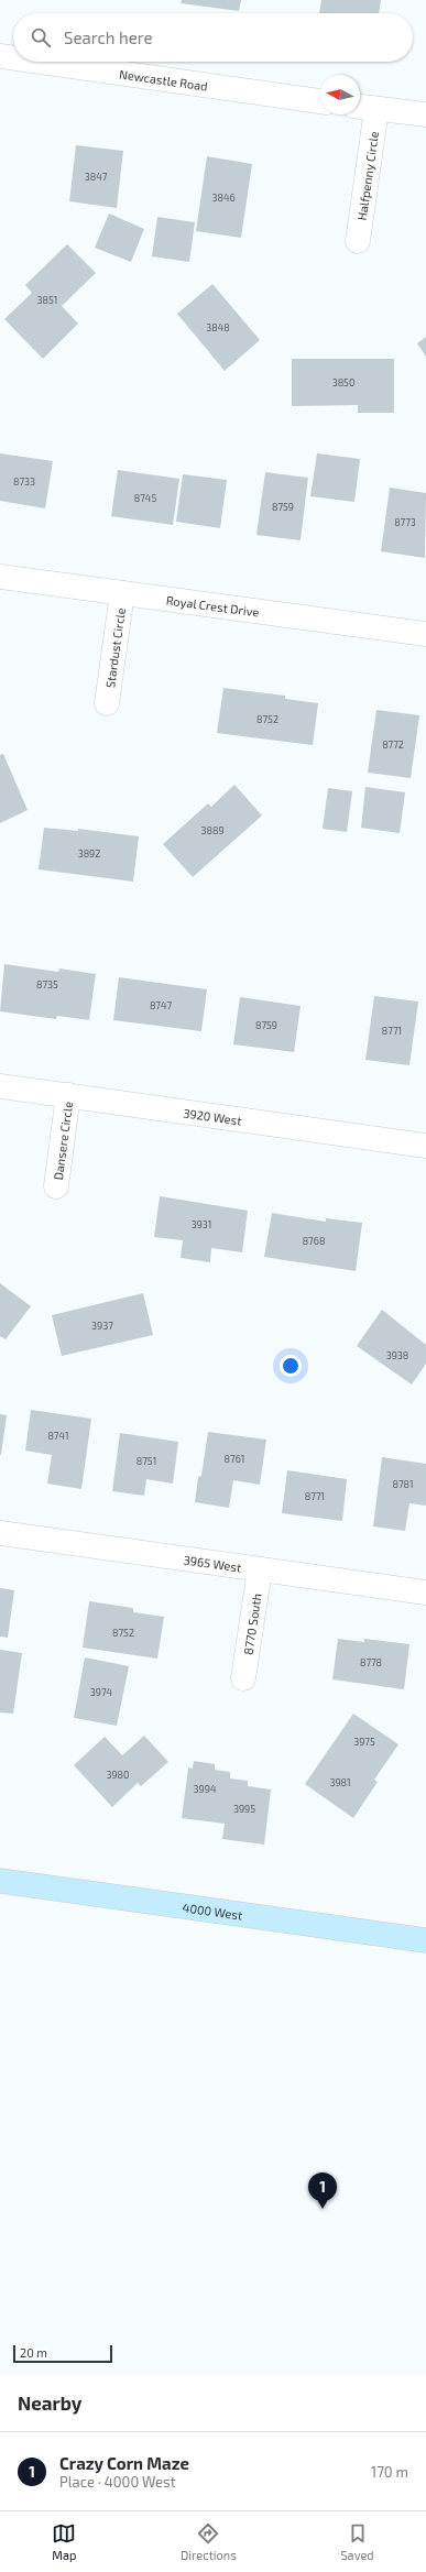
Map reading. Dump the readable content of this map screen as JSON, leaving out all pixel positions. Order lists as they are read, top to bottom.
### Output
{
  "streets": {
    "main road": ["4000 West"],
    "street": [
      "Newcastle Road",
      "Halfpenny Circle",
      "Royal Crest Drive",
      "Stardust Circle",
      "3920 West",
      "Dansere Circle",
      "3965 West",
      "8770 South"
    ]
  },
  "crossings": [
    ["Royal Crest Drive", "Stardust Circle"],
    ["3920 West", "Dansere Circle"],
    ["3965 West", "8770 South"]
  ],
  "house_numbers": [
    "3847",
    "3846",
    "3851",
    "3848",
    "3850",
    "8733",
    "8745",
    "8759",
    "8773",
    "8752",
    "8772",
    "3889",
    "3892",
    "8735",
    "8747",
    "8759",
    "8771",
    "3931",
    "8768",
    "3937",
    "3938",
    "8741",
    "8761",
    "8751",
    "8781",
    "8771",
    "8752",
    "8778",
    "3974",
    "3975",
    "3980",
    "3981",
    "3994",
    "3995"
  ],
  "scale_bar": "20 m",
  "north": "left",
  "page": {
    "search": "Search here",
    "pins": "1",
    "scale": "20 m",
    "heading": "Nearby",
    "list": [
      {
        "mark": "1",
        "name": "Crazy Corn Maze",
        "note": "Place · 4000 West",
        "value": "170 m"
      }
    ],
    "nav": ["Map", "Directions", "Saved"]
  }
}
